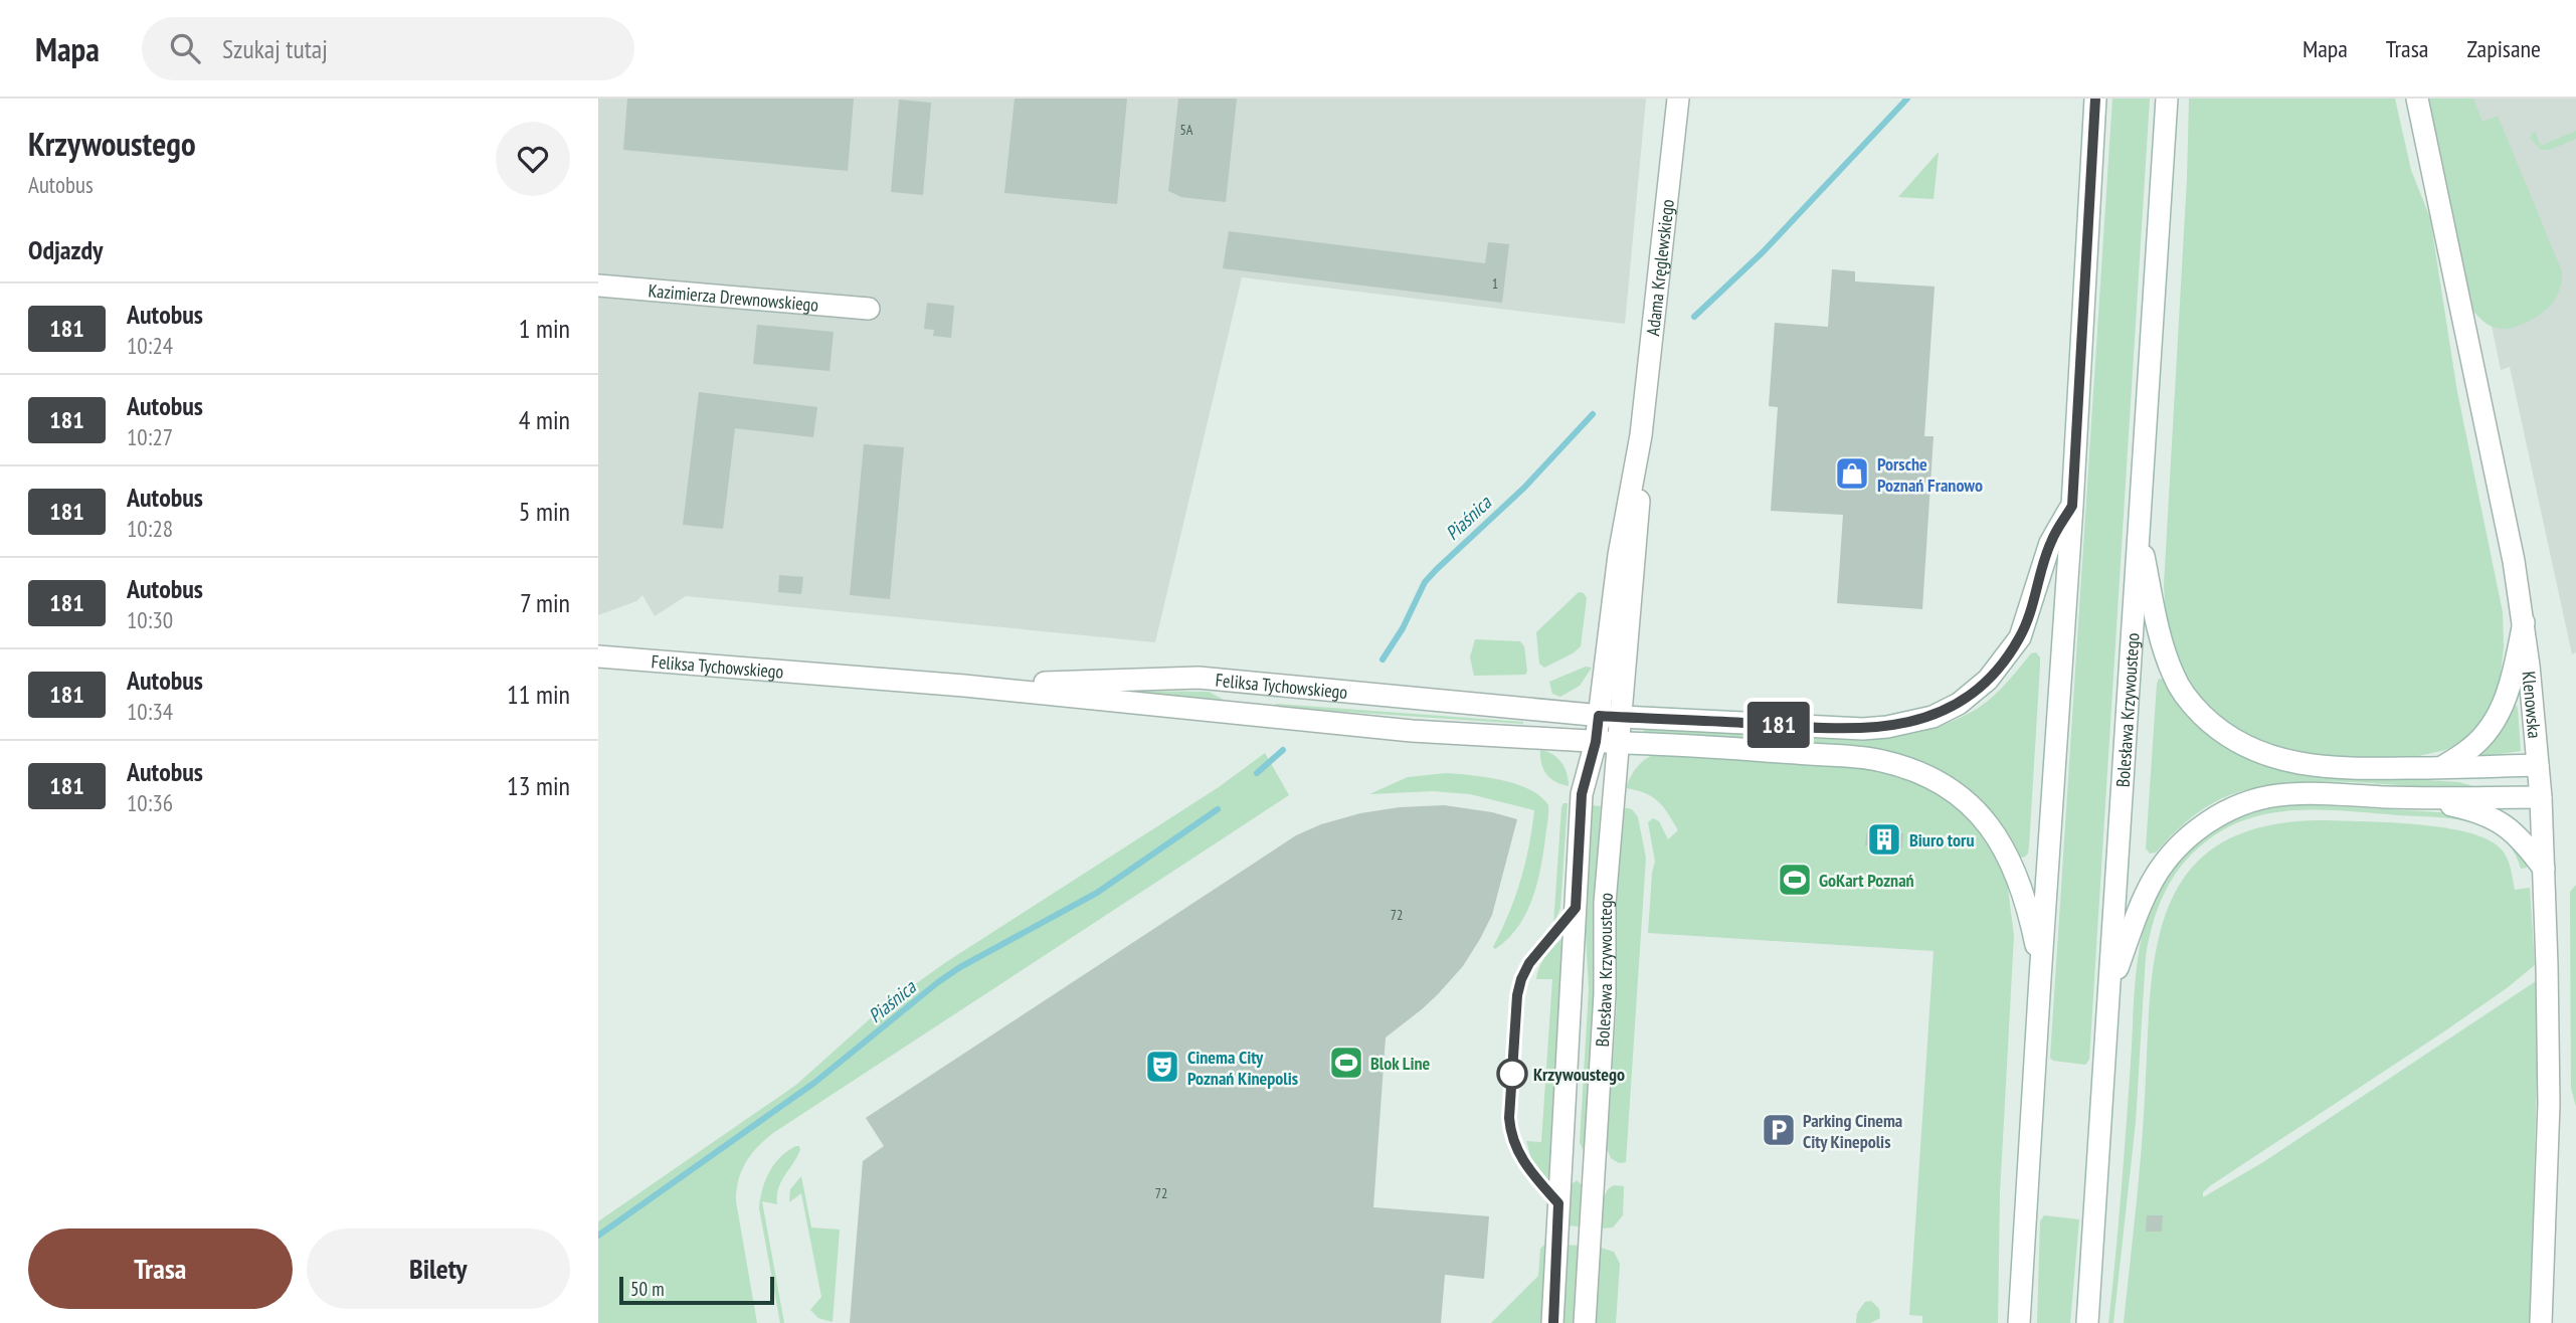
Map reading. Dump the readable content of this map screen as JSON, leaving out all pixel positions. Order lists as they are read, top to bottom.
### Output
{
  "streets": {
    "street": [
      "Adama Kręglewskiego",
      "Kazimierza Drewnowskiego",
      "Feliksa Tychowskiego",
      "Klenowska",
      "Bolesława Krzywoustego"
    ]
  },
  "crossings": [
    ["Adama Kręglewskiego", "Feliksa Tychowskiego"],
    ["Adama Kręglewskiego", "Bolesława Krzywoustego"],
    ["Feliksa Tychowskiego", "Bolesława Krzywoustego"]
  ],
  "water": ["Piaśnica"],
  "places": {
    "shop": ["Porsche Poznań Franowo"],
    "building": ["Biuro toru"],
    "sports": ["GoKart Poznań", "Blok Line"],
    "theatre": ["Cinema City Poznań Kinepolis"],
    "other": ["Krzywoustego"],
    "parking": ["Parking Cinema City Kinepolis"]
  },
  "lines": ["bus line 181"],
  "house_numbers": [
    "5A",
    "1",
    "72",
    "72"
  ],
  "scale_bar": "50 m",
  "page": {
    "header": "Mapa",
    "search": "Szukaj tutaj",
    "nav": ["Mapa", "Trasa", "Zapisane"],
    "heading": [
      ["Krzywoustego", "Autobus"],
      "Odjazdy"
    ],
    "on_map": "181",
    "list": [
      {
        "mark": "181",
        "name": "Autobus",
        "note": "10:24",
        "value": "1 min"
      },
      {
        "mark": "181",
        "name": "Autobus",
        "note": "10:27",
        "value": "4 min"
      },
      {
        "mark": "181",
        "name": "Autobus",
        "note": "10:28",
        "value": "5 min"
      },
      {
        "mark": "181",
        "name": "Autobus",
        "note": "10:30",
        "value": "7 min"
      },
      {
        "mark": "181",
        "name": "Autobus",
        "note": "10:34",
        "value": "11 min"
      },
      {
        "mark": "181",
        "name": "Autobus",
        "note": "10:36",
        "value": "13 min"
      }
    ],
    "buttons": ["Trasa", "Bilety"],
    "scale": "50 m"
  }
}
